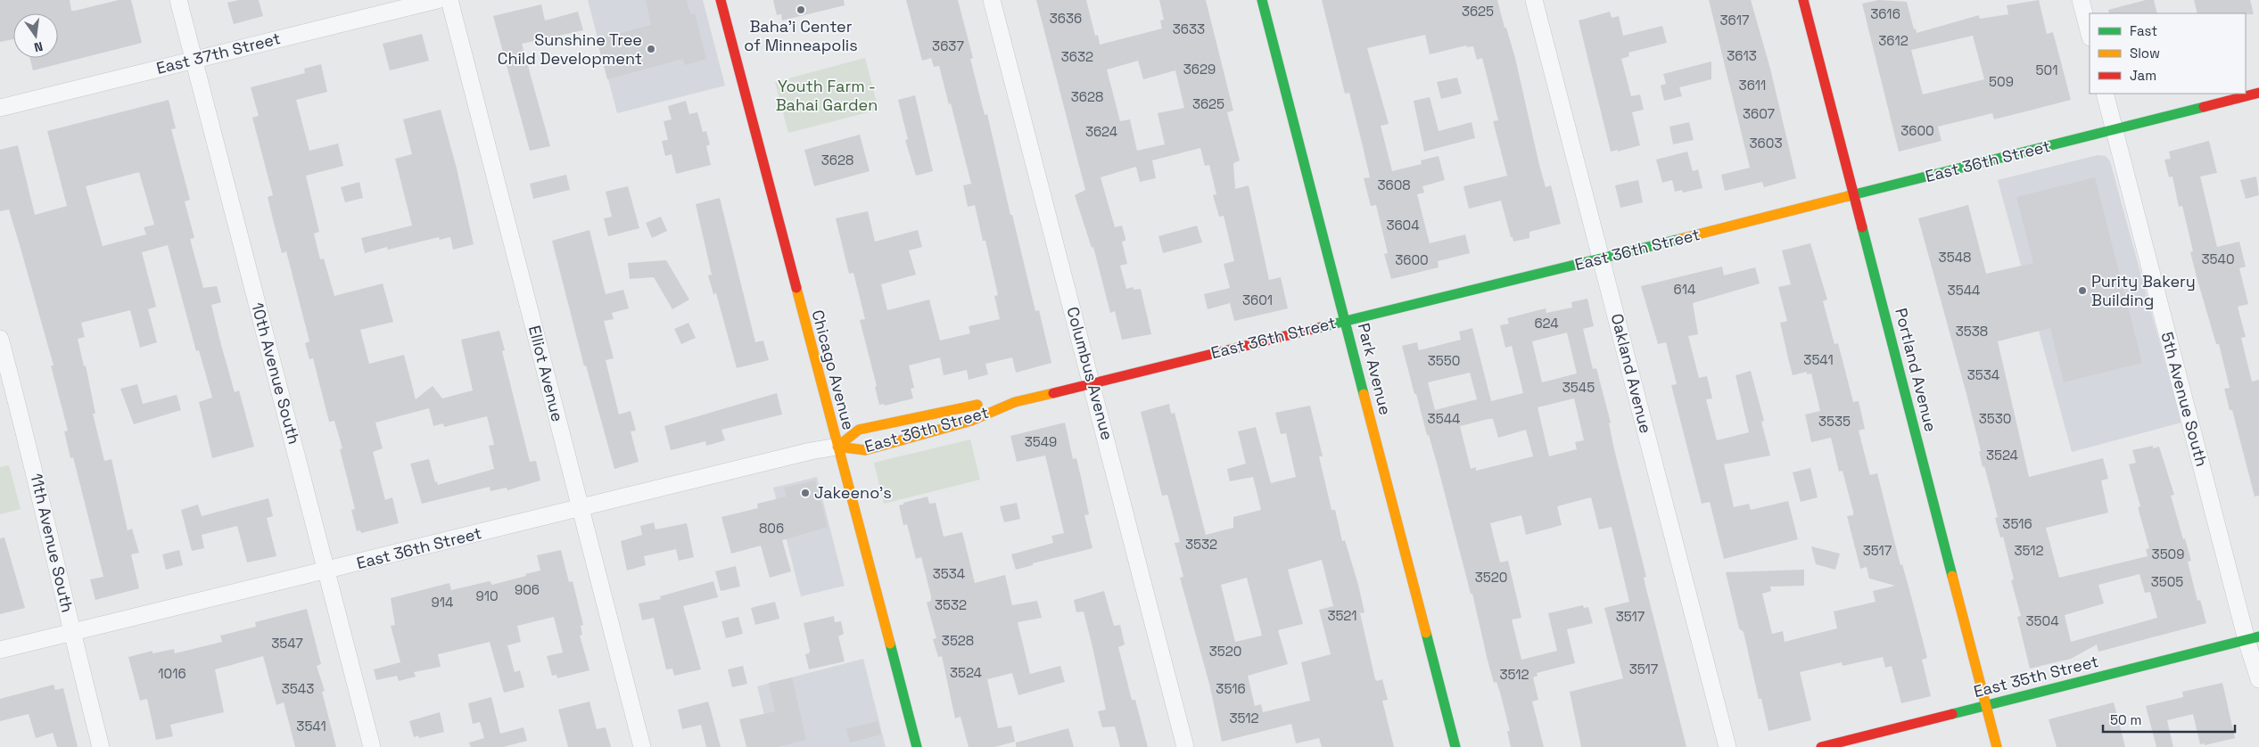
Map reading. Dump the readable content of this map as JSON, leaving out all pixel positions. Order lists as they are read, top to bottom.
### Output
{
  "streets": {
    "street": [
      "East 37th Street",
      "East 36th Street",
      "Park Avenue",
      "Chicago Avenue",
      "Portland Avenue",
      "10th Avenue South",
      "Elliot Avenue",
      "Columbus Avenue",
      "Oakland Avenue",
      "5th Avenue South",
      "11th Avenue South",
      "East 35th Street"
    ]
  },
  "crossings": [
    ["East 37th Street", "10th Avenue South"],
    ["East 36th Street", "Park Avenue"],
    ["East 36th Street", "Chicago Avenue"],
    ["East 36th Street", "Portland Avenue"],
    ["East 36th Street", "10th Avenue South"],
    ["East 36th Street", "Elliot Avenue"],
    ["East 36th Street", "Columbus Avenue"],
    ["East 36th Street", "Oakland Avenue"],
    ["East 36th Street", "5th Avenue South"],
    ["East 36th Street", "11th Avenue South"],
    ["Portland Avenue", "East 35th Street"],
    ["5th Avenue South", "East 35th Street"]
  ],
  "parks": ["Youth Farm - Bahai Garden"],
  "places": [
    "Baha'i Center of Minneapolis",
    "Sunshine Tree Child Development",
    "Purity Bakery Building",
    "Jakeeno's"
  ],
  "house_numbers": [
    "3625",
    "3616",
    "3636",
    "3617",
    "3633",
    "3612",
    "3637",
    "3613",
    "3632",
    "3629",
    "501",
    "509",
    "3611",
    "3628",
    "3625",
    "3607",
    "3600",
    "3624",
    "3603",
    "3628",
    "3608",
    "3604",
    "3548",
    "3540",
    "3600",
    "614",
    "3544",
    "3601",
    "624",
    "3538",
    "3541",
    "3550",
    "3534",
    "3545",
    "3544",
    "3530",
    "3535",
    "3549",
    "3524",
    "3516",
    "806",
    "3532",
    "3517",
    "3512",
    "3509",
    "3534",
    "3520",
    "3505",
    "906",
    "910",
    "914",
    "3532",
    "3521",
    "3517",
    "3504",
    "3528",
    "3547",
    "3520",
    "3517",
    "3524",
    "1016",
    "3512",
    "3543",
    "3516",
    "3512",
    "3541"
  ],
  "legend": ["Fast", "Slow", "Jam"],
  "scale_bar": "50 m",
  "north": "bottom"
}
